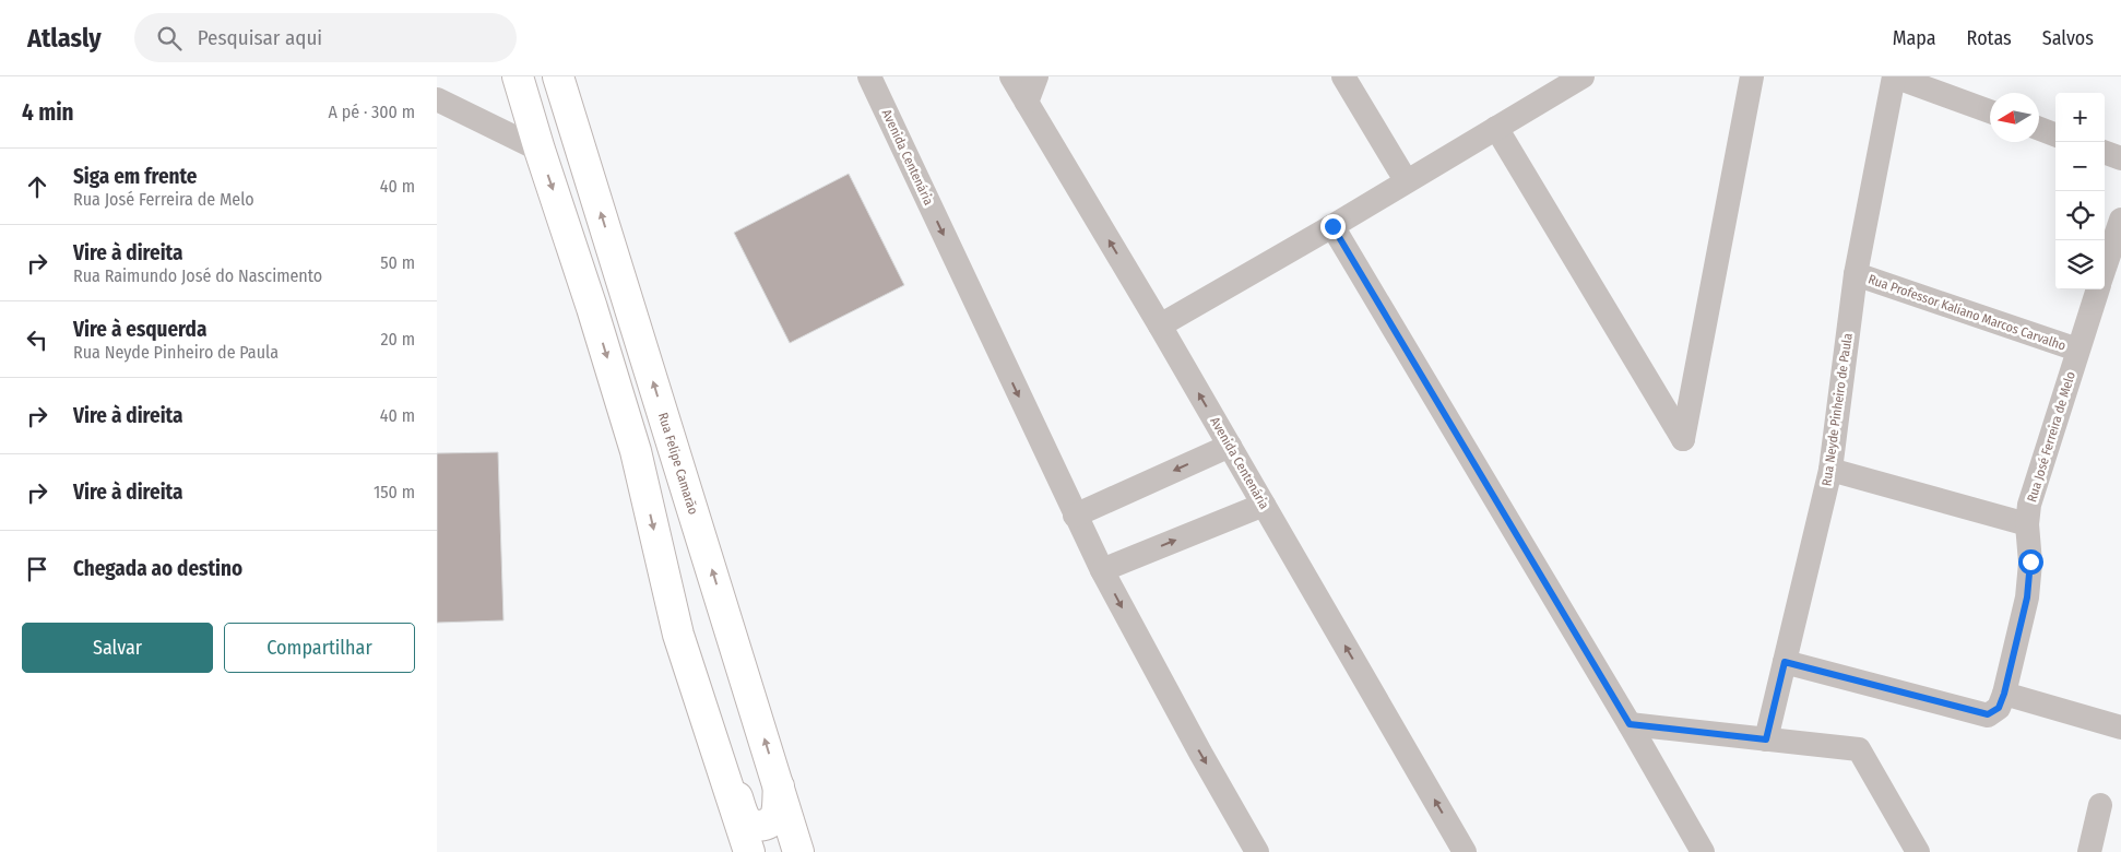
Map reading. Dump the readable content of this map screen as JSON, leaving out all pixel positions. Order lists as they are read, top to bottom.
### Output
{
  "streets": {
    "main road": ["Rua Felipe Camarão"],
    "street": [
      "Avenida Centenária",
      "Rua Professor Kaliano Marcos Carvalho",
      "Rua Neyde Pinheiro de Paula",
      "Rua José Ferreira de Melo"
    ]
  },
  "crossings": [
    ["Rua Professor Kaliano Marcos Carvalho", "Rua Neyde Pinheiro de Paula"],
    ["Rua Professor Kaliano Marcos Carvalho", "Rua José Ferreira de Melo"],
    ["Rua Neyde Pinheiro de Paula", "Rua José Ferreira de Melo"]
  ],
  "north": "left",
  "page": {
    "header": "Atlasly",
    "search": "Pesquisar aqui",
    "nav": ["Mapa", "Rotas", "Salvos"],
    "heading": ["4 min", "A pé · 300 m"],
    "map_buttons": ["+", "−"],
    "list": [
      ["Siga em frente", "Rua José Ferreira de Melo", "40 m"],
      ["Vire à direita", "Rua Raimundo José do Nascimento", "50 m"],
      ["Vire à esquerda", "Rua Neyde Pinheiro de Paula", "20 m"],
      ["Vire à direita", "40 m"],
      ["Vire à direita", "150 m"],
      "Chegada ao destino"
    ],
    "buttons": ["Salvar", "Compartilhar"]
  }
}
